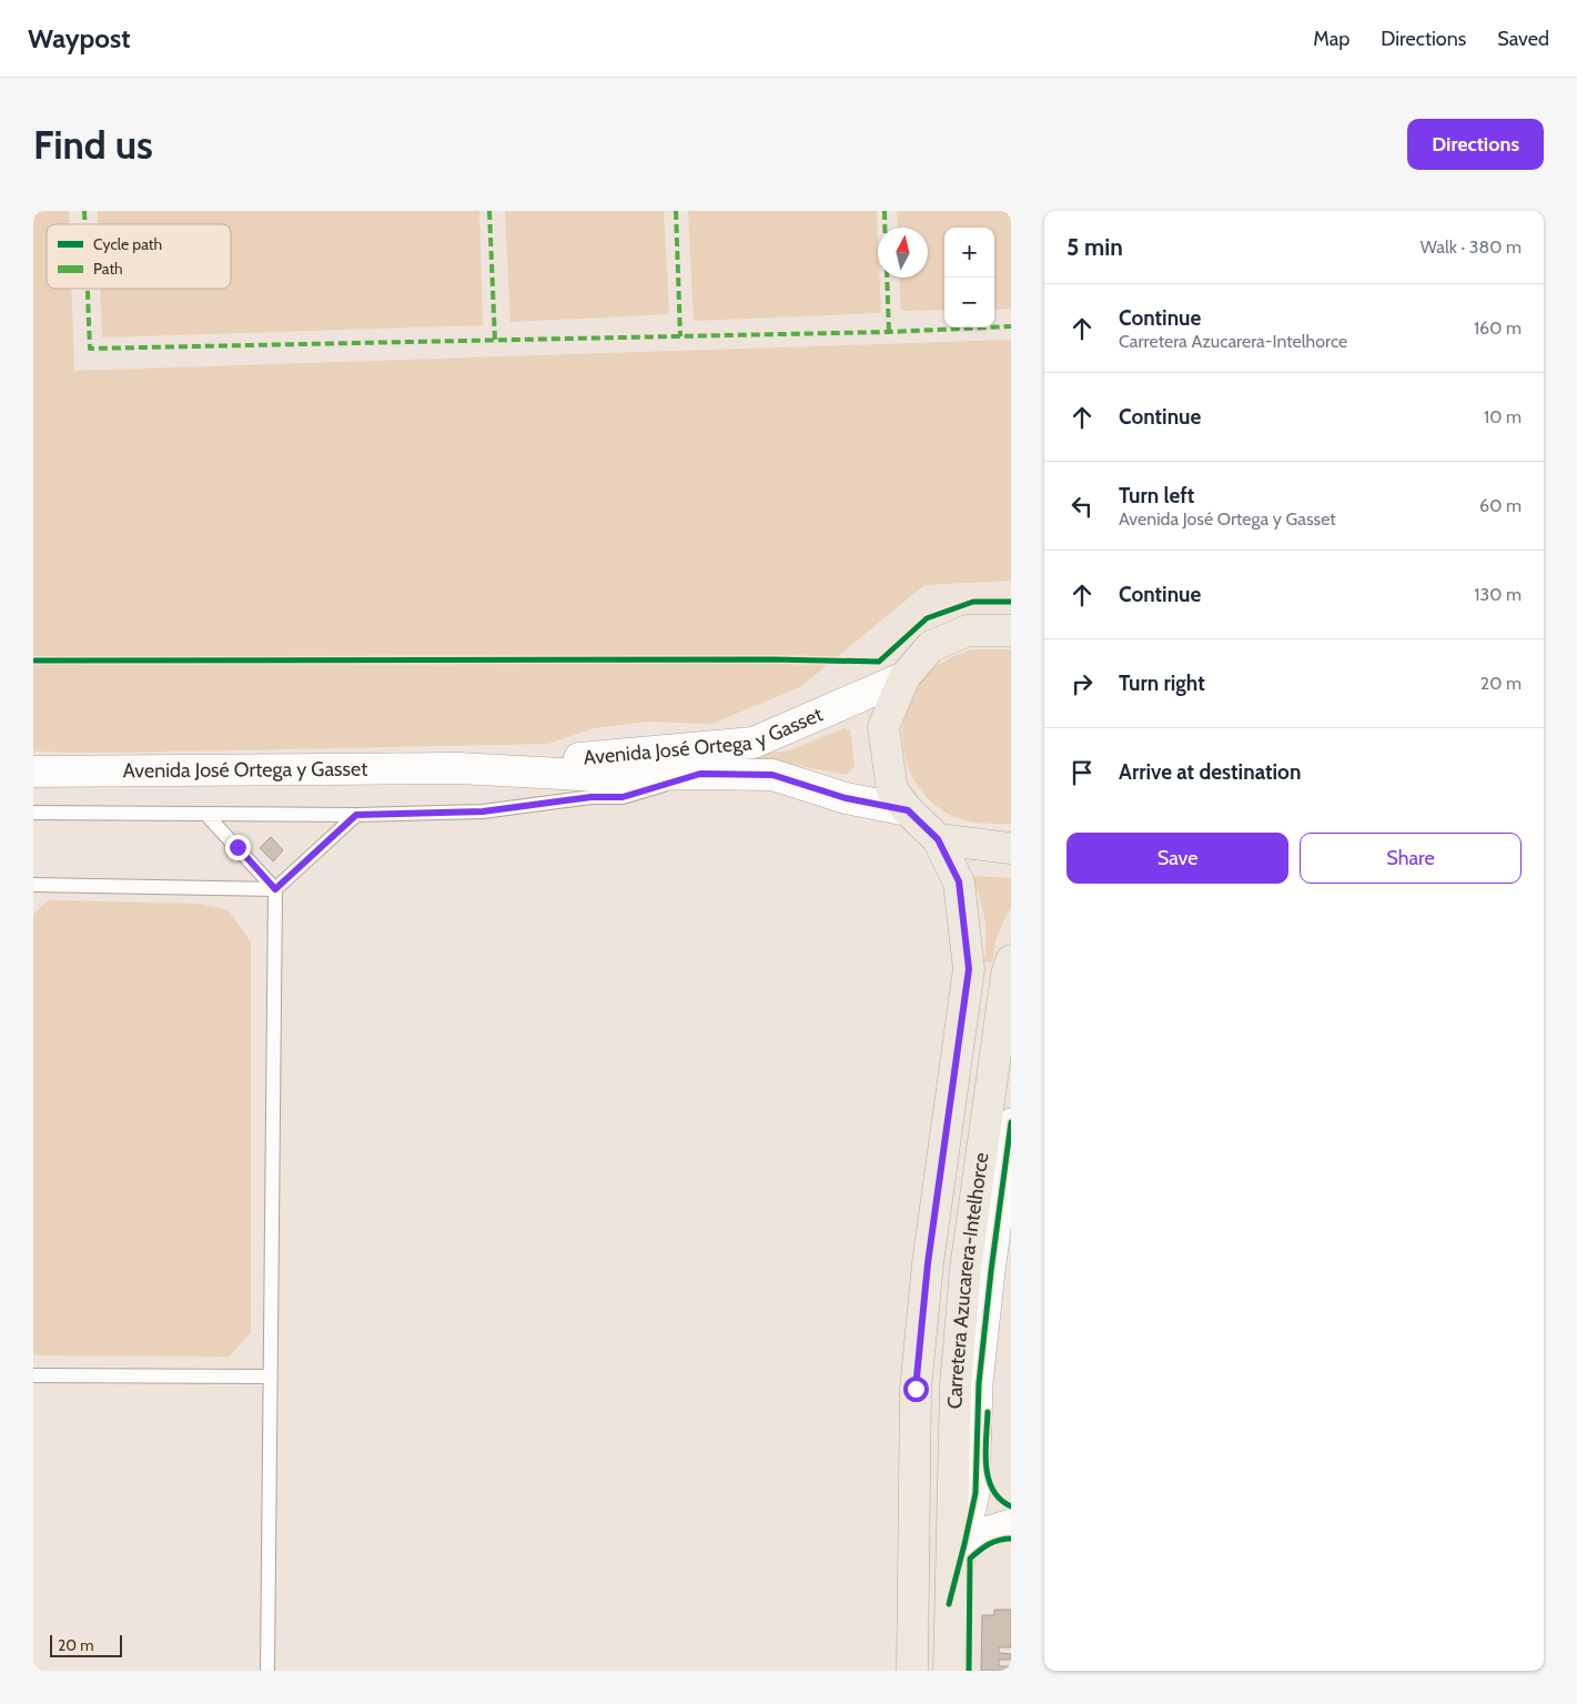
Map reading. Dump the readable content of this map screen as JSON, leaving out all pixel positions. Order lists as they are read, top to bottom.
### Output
{
  "streets": {
    "main road": ["Avenida José Ortega y Gasset", "Carretera Azucarera-Intelhorce"]
  },
  "crossings": [
    ["Avenida José Ortega y Gasset", "Carretera Azucarera-Intelhorce"]
  ],
  "legend": ["Cycle path", "Path"],
  "scale_bar": "20 m",
  "north": "top",
  "page": {
    "header": "Waypost",
    "nav": ["Map", "Directions", "Saved"],
    "buttons": [
      "Directions",
      ["Save", "Share"]
    ],
    "title": "Find us",
    "heading": ["5 min", "Walk · 380 m"],
    "map_buttons": ["+", "−"],
    "list": [
      ["Continue", "Carretera Azucarera-Intelhorce", "160 m"],
      ["Continue", "10 m"],
      ["Turn left", "Avenida José Ortega y Gasset", "60 m"],
      ["Continue", "130 m"],
      ["Turn right", "20 m"],
      "Arrive at destination"
    ],
    "scale": "20 m"
  }
}
